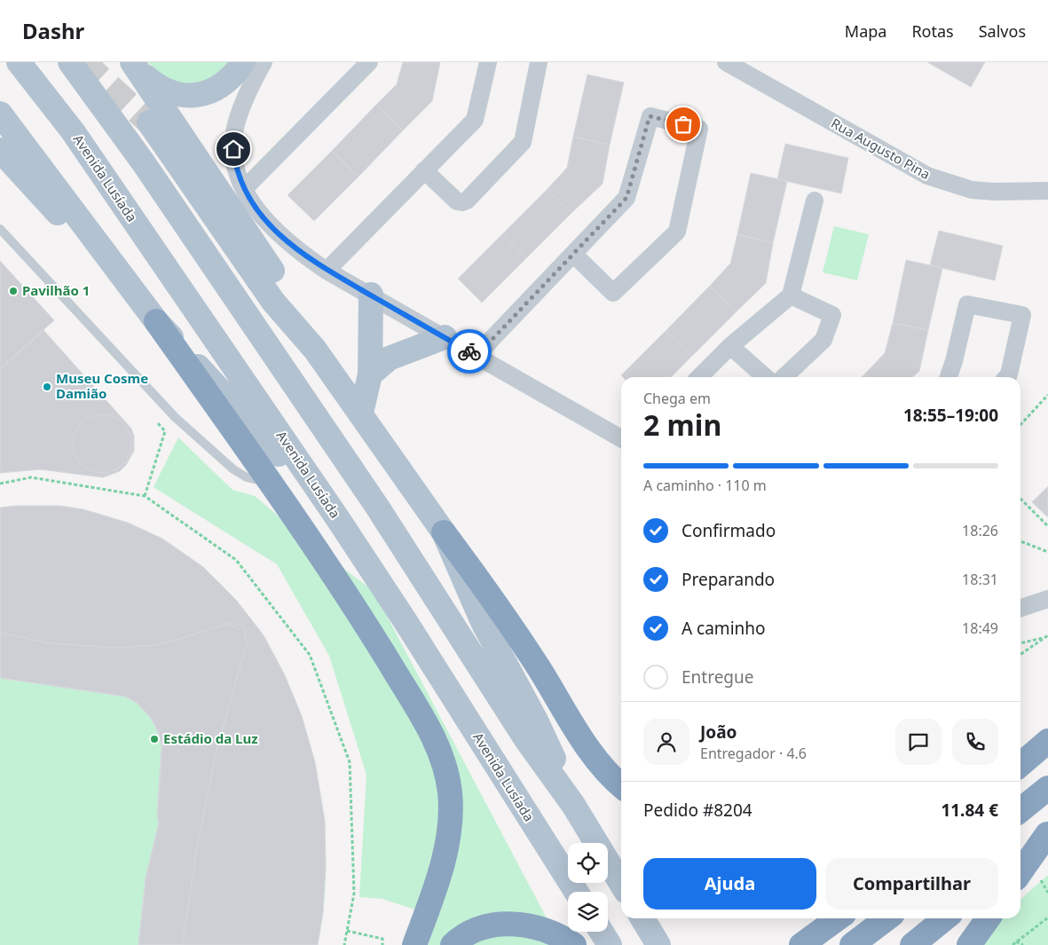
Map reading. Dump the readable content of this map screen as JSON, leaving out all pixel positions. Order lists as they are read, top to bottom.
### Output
{
  "streets": {
    "main road": ["Avenida Lusíada"],
    "street": ["Rua Augusto Pina"]
  },
  "places": ["Pavilhão 1", "Museu Cosme Damião", "Estádio da Luz"],
  "page": {
    "header": "Dashr",
    "nav": ["Mapa", "Rotas", "Salvos"],
    "heading": ["2 min", "Chega em", "18:55–19:00"],
    "panel": [
      "João",
      "Entregador · 4.6",
      "Pedido #8204",
      "11.84 €"
    ],
    "bar": "A caminho · 110 m",
    "list": [
      ["Confirmado", "18:26"],
      ["Preparando", "18:31"],
      ["A caminho", "18:49"],
      "Entregue"
    ],
    "buttons": ["Ajuda", "Compartilhar"]
  }
}
